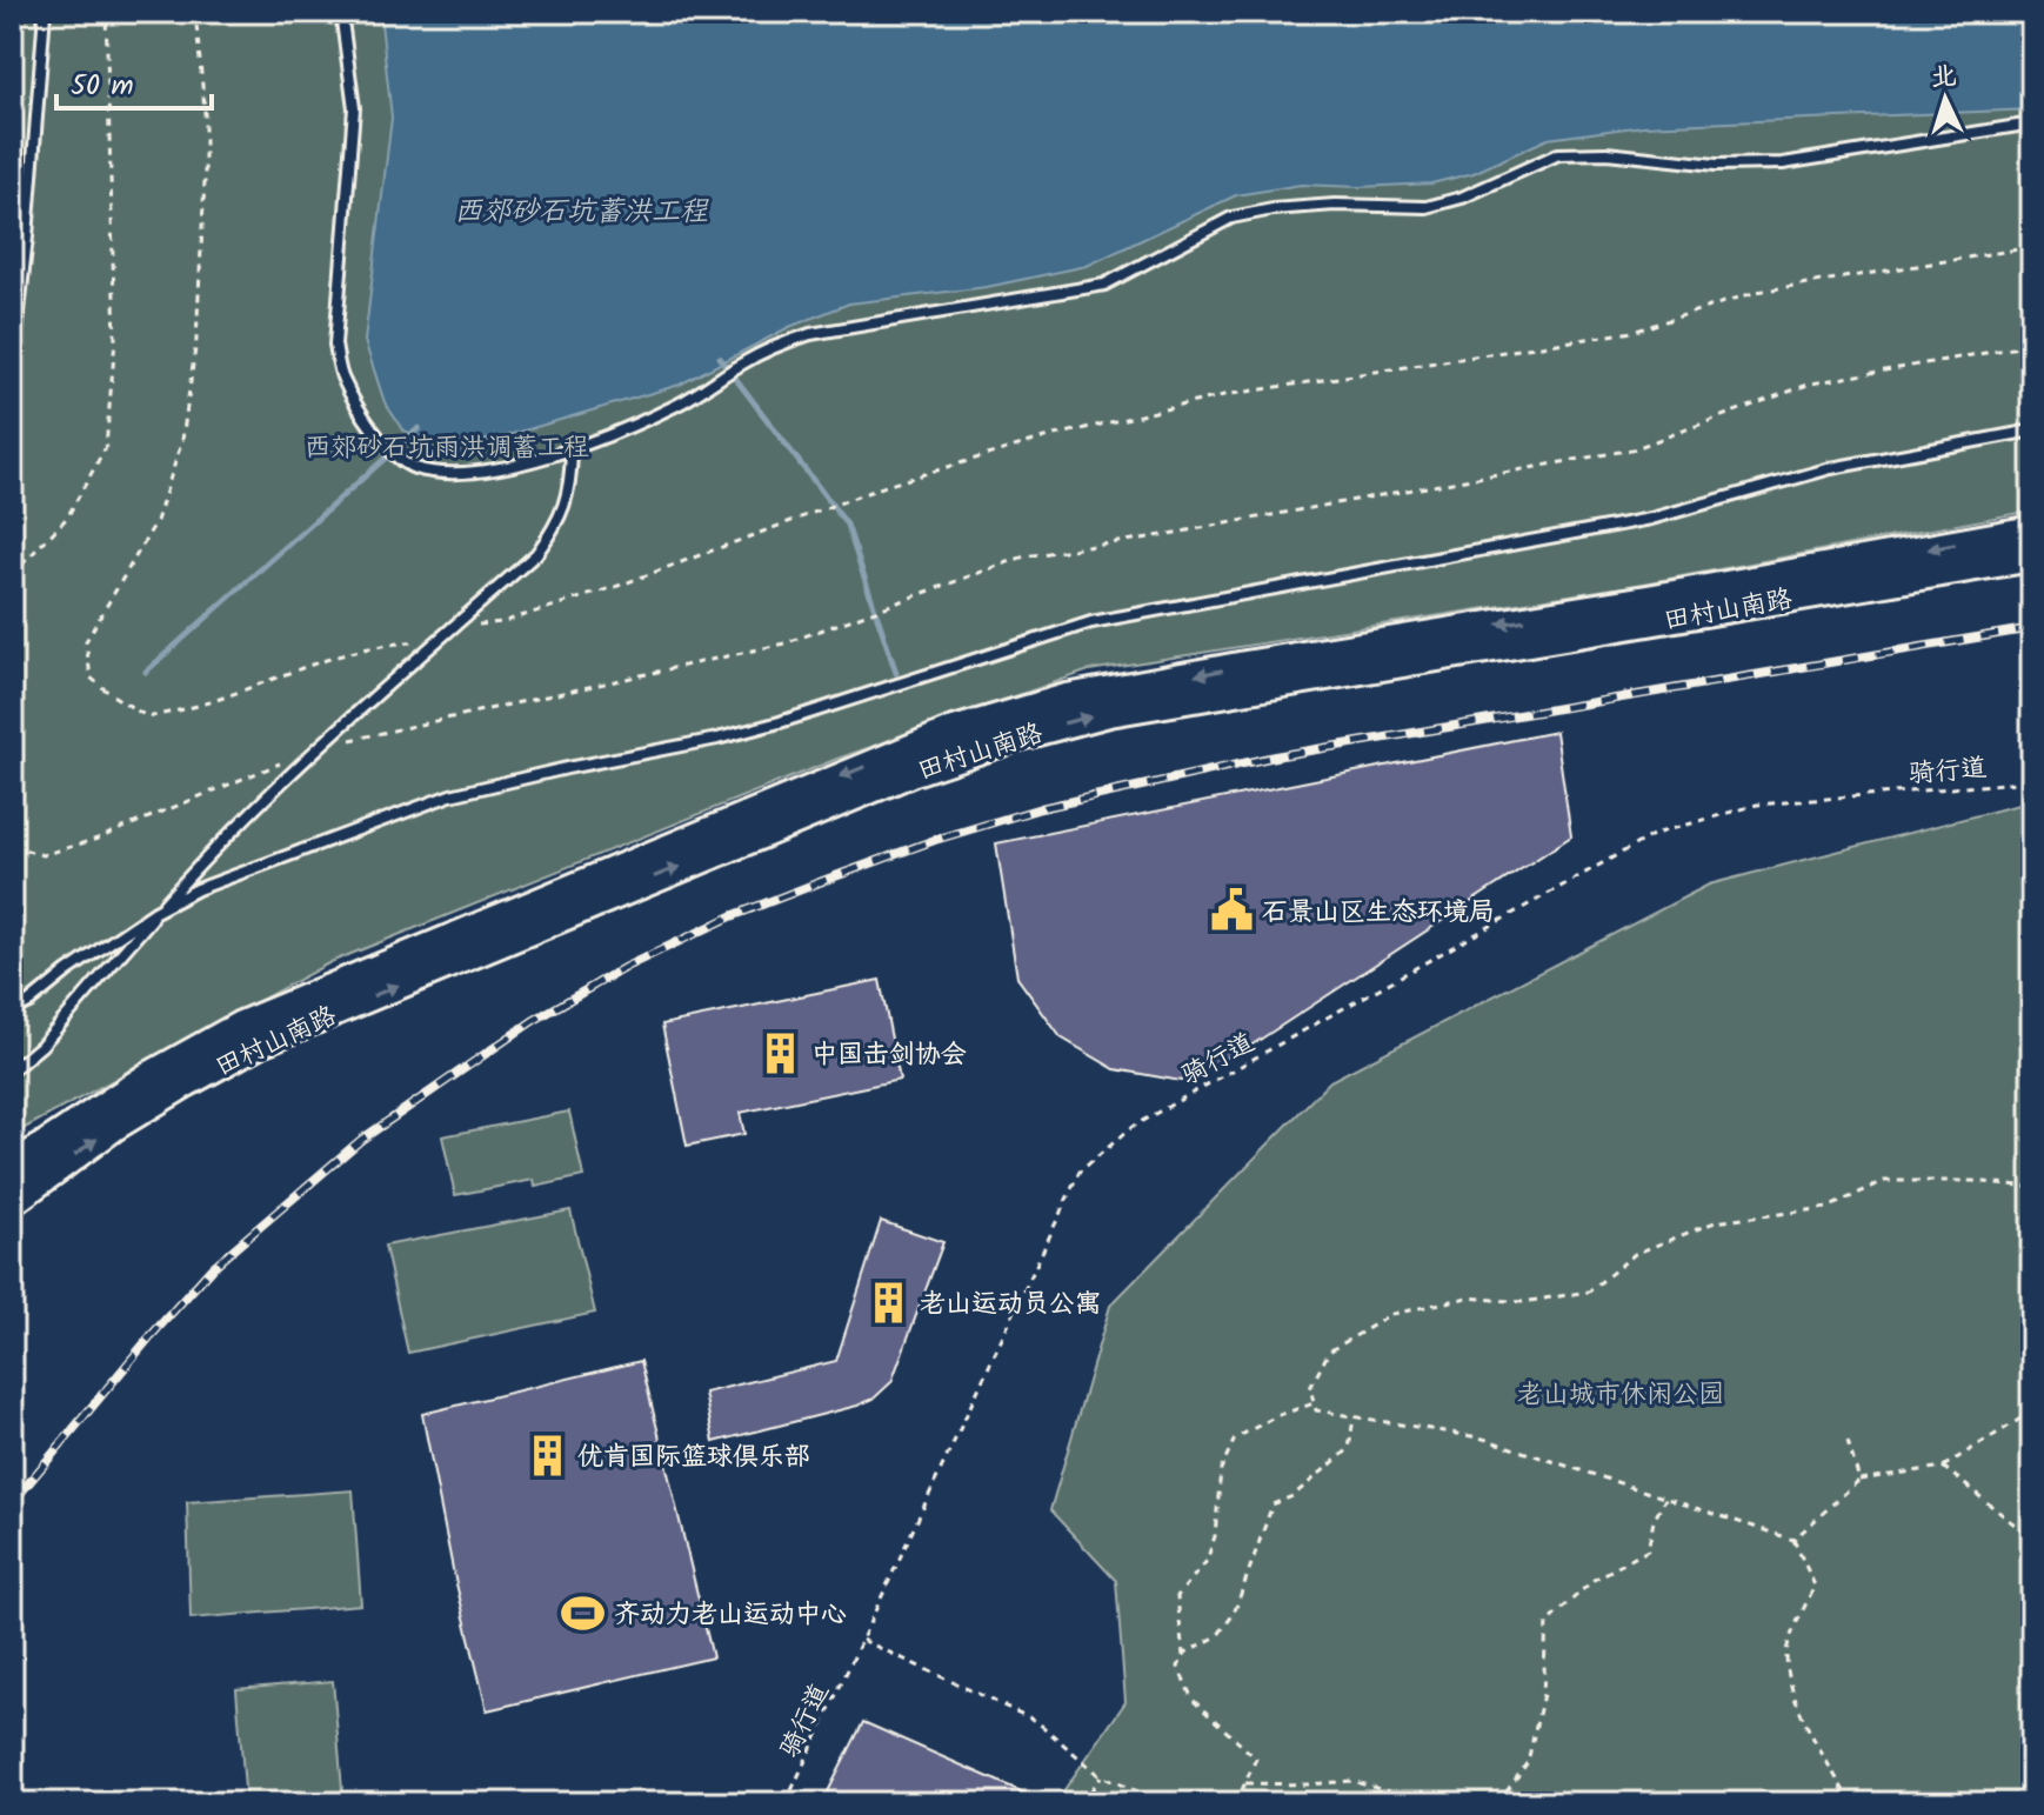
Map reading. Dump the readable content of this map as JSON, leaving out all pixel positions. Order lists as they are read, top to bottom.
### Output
{
  "streets": {
    "main road": ["田村山南路"],
    "path": ["骑行道"]
  },
  "water": ["西郊砂石坑蓄洪工程"],
  "parks": ["西郊砂石坑雨洪调蓄工程", "老山城市休闲公园"],
  "places": {
    "public building": ["石景山区生态环境局"],
    "building": ["中国击剑协会", "老山运动员公寓", "优肯国际篮球俱乐部"],
    "sports": ["齐动力老山运动中心"]
  },
  "scale_bar": "50 m",
  "north": "top"
}
